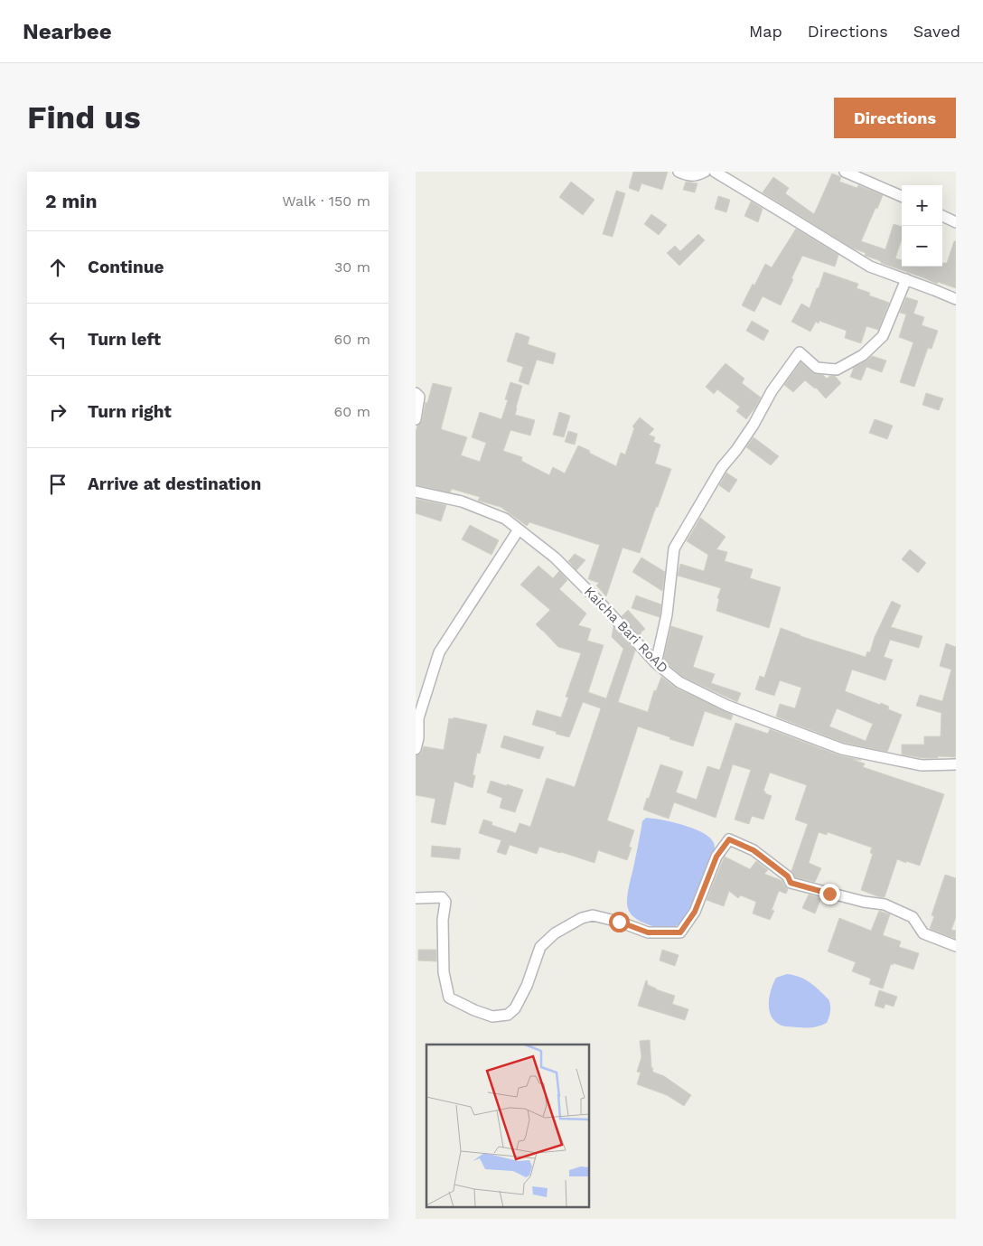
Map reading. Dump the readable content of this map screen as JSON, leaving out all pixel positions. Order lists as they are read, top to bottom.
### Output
{
  "streets": {
    "street": ["Kaicha Bari RoAD"]
  },
  "page": {
    "header": "Nearbee",
    "nav": ["Map", "Directions", "Saved"],
    "buttons": "Directions",
    "title": "Find us",
    "heading": ["2 min", "Walk · 150 m"],
    "map_buttons": ["+", "−"],
    "list": [
      ["Continue", "30 m"],
      ["Turn left", "60 m"],
      ["Turn right", "60 m"],
      "Arrive at destination"
    ]
  }
}
